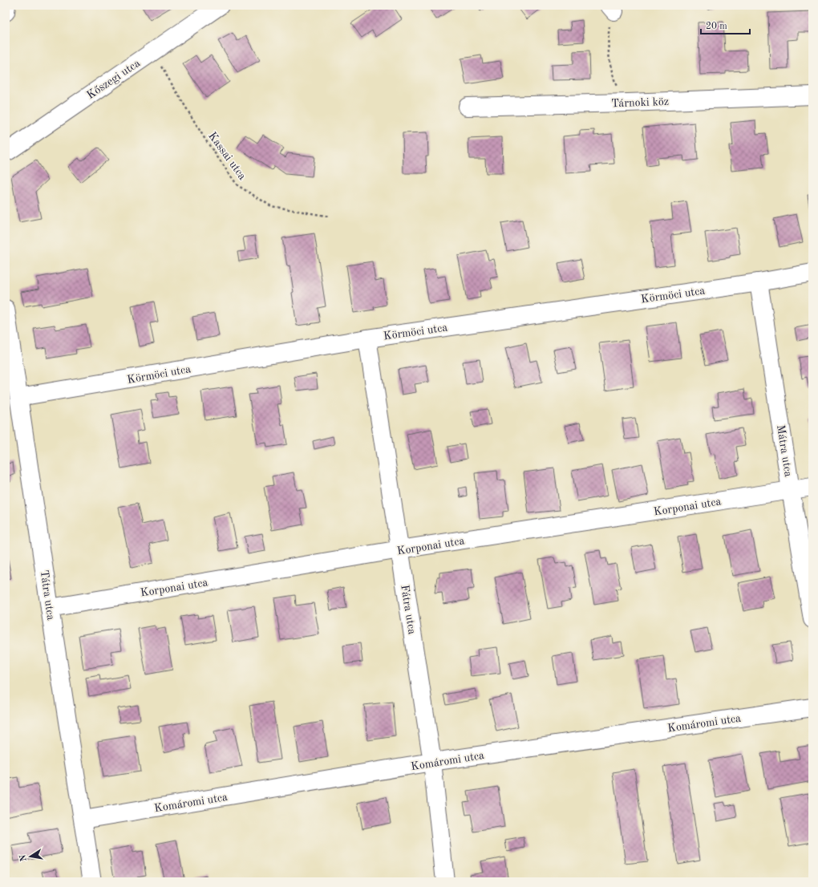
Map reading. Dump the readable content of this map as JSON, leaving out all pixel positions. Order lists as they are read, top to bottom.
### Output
{
  "streets": {
    "street": [
      "Kőszegi utca",
      "Tárnoki köz",
      "Körmöci utca",
      "Mátra utca",
      "Korponai utca",
      "Tátra utca",
      "Fátra utca",
      "Komáromi utca"
    ],
    "path": ["Kassai utca"]
  },
  "crossings": [
    ["Kőszegi utca", "Kassai utca"],
    ["Körmöci utca", "Mátra utca"],
    ["Körmöci utca", "Tátra utca"],
    ["Körmöci utca", "Fátra utca"],
    ["Mátra utca", "Korponai utca"],
    ["Korponai utca", "Tátra utca"],
    ["Korponai utca", "Fátra utca"],
    ["Tátra utca", "Komáromi utca"],
    ["Fátra utca", "Komáromi utca"]
  ],
  "scale_bar": "20 m",
  "north": "left"
}
